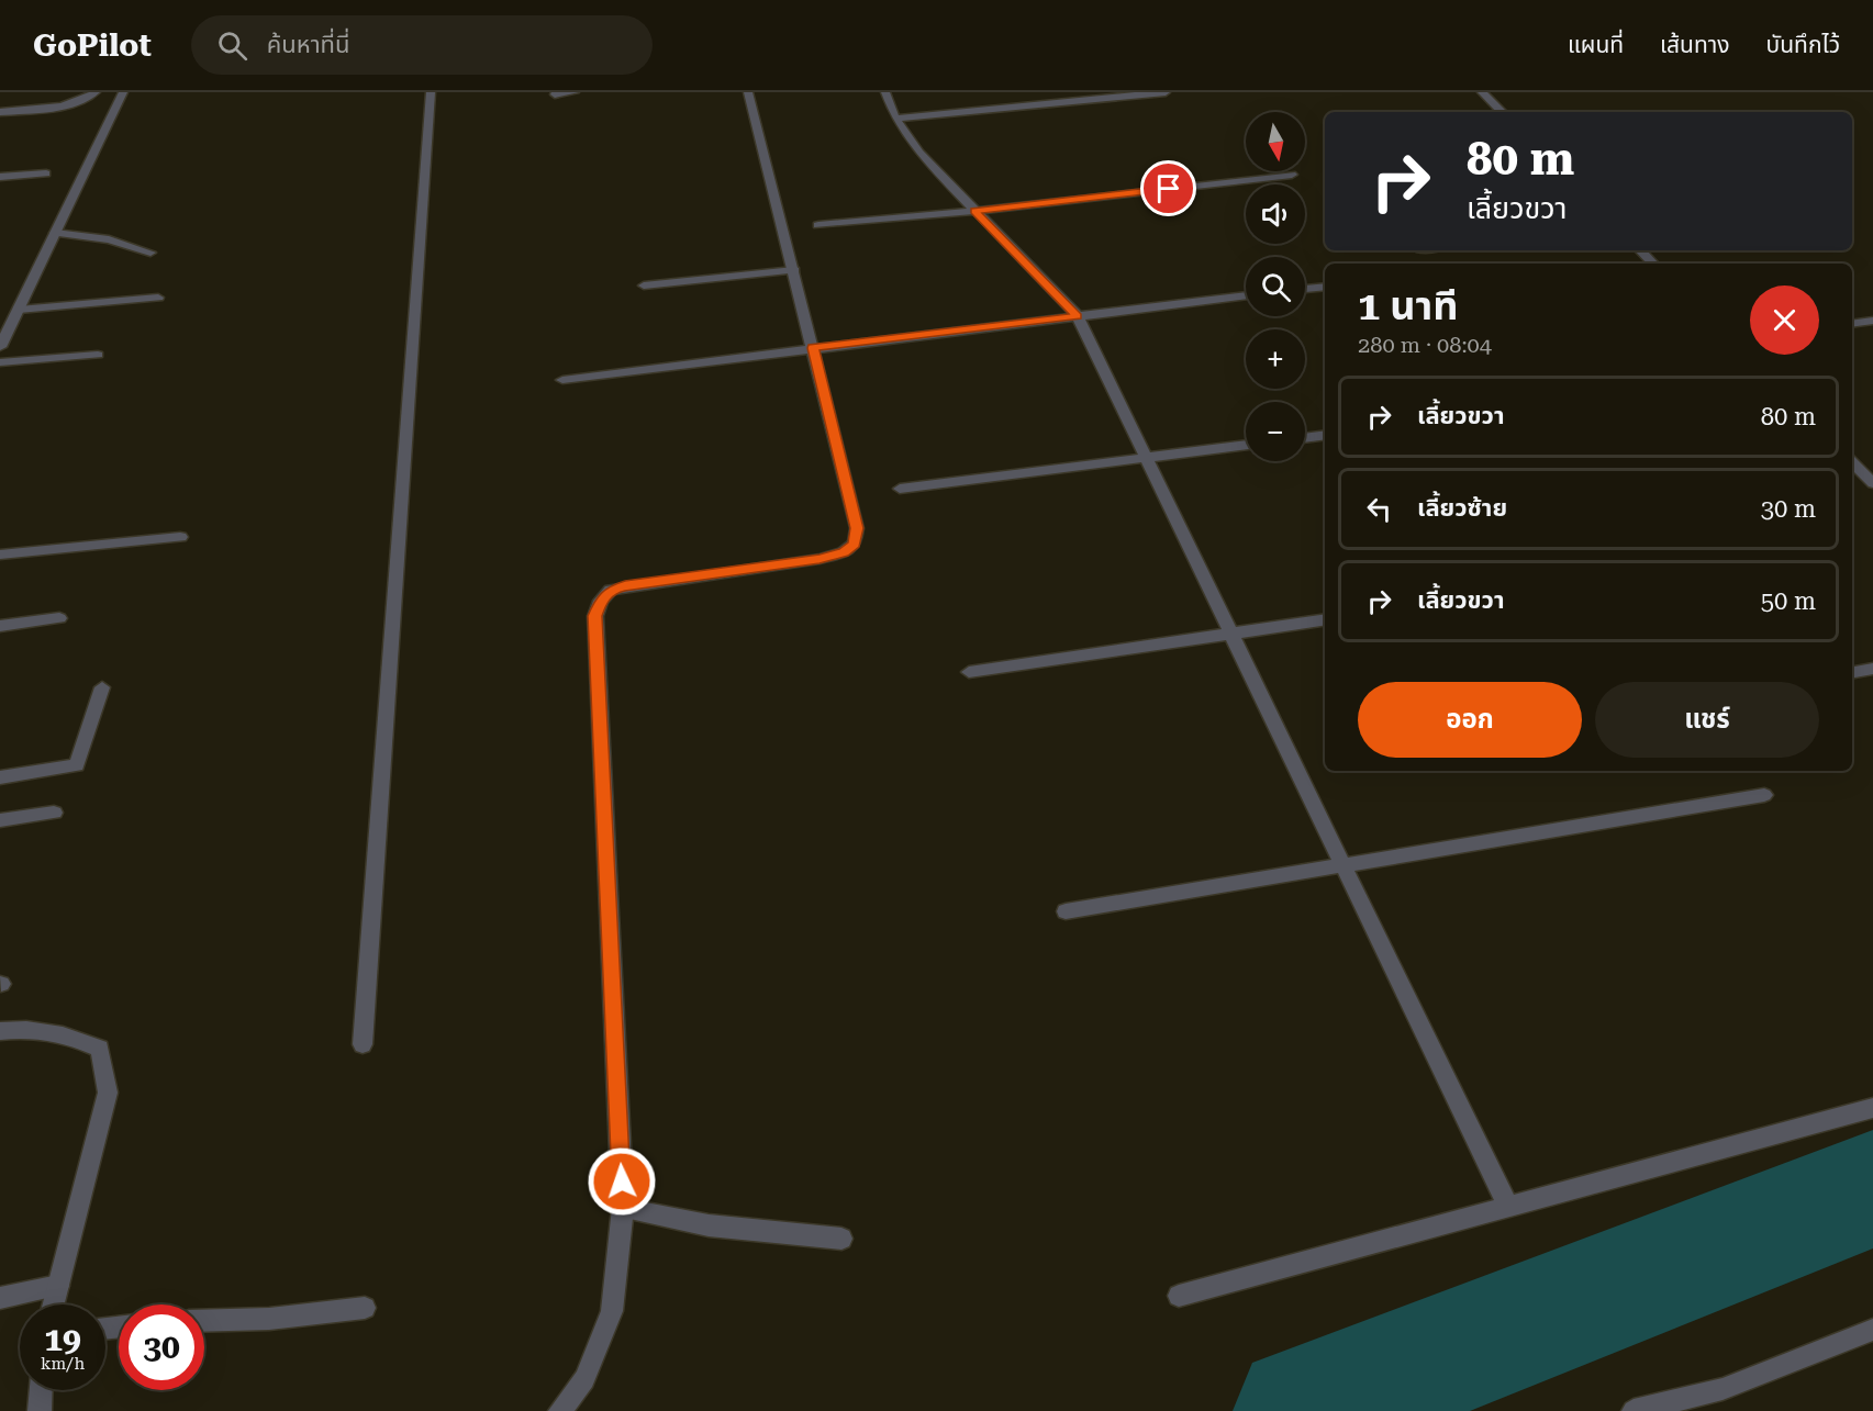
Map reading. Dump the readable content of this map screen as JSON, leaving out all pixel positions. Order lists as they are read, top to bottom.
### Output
{
  "north": "bottom",
  "page": {
    "header": "GoPilot",
    "search": "ค้นหาที่นี่",
    "nav": ["แผนที่", "เส้นทาง", "บันทึกไว้"],
    "map_buttons": ["+", "−"],
    "turn": ["80 m", "เลี้ยวขวา"],
    "heading": ["1 นาที", "280 m · 08:04"],
    "list": [
      {
        "name": "เลี้ยวขวา",
        "value": "80 m"
      },
      {
        "name": "เลี้ยวซ้าย",
        "value": "30 m"
      },
      {
        "name": "เลี้ยวขวา",
        "value": "50 m"
      }
    ],
    "buttons": ["ออก", "แชร์"],
    "speed": "19 km/h",
    "limit": "30"
  }
}
